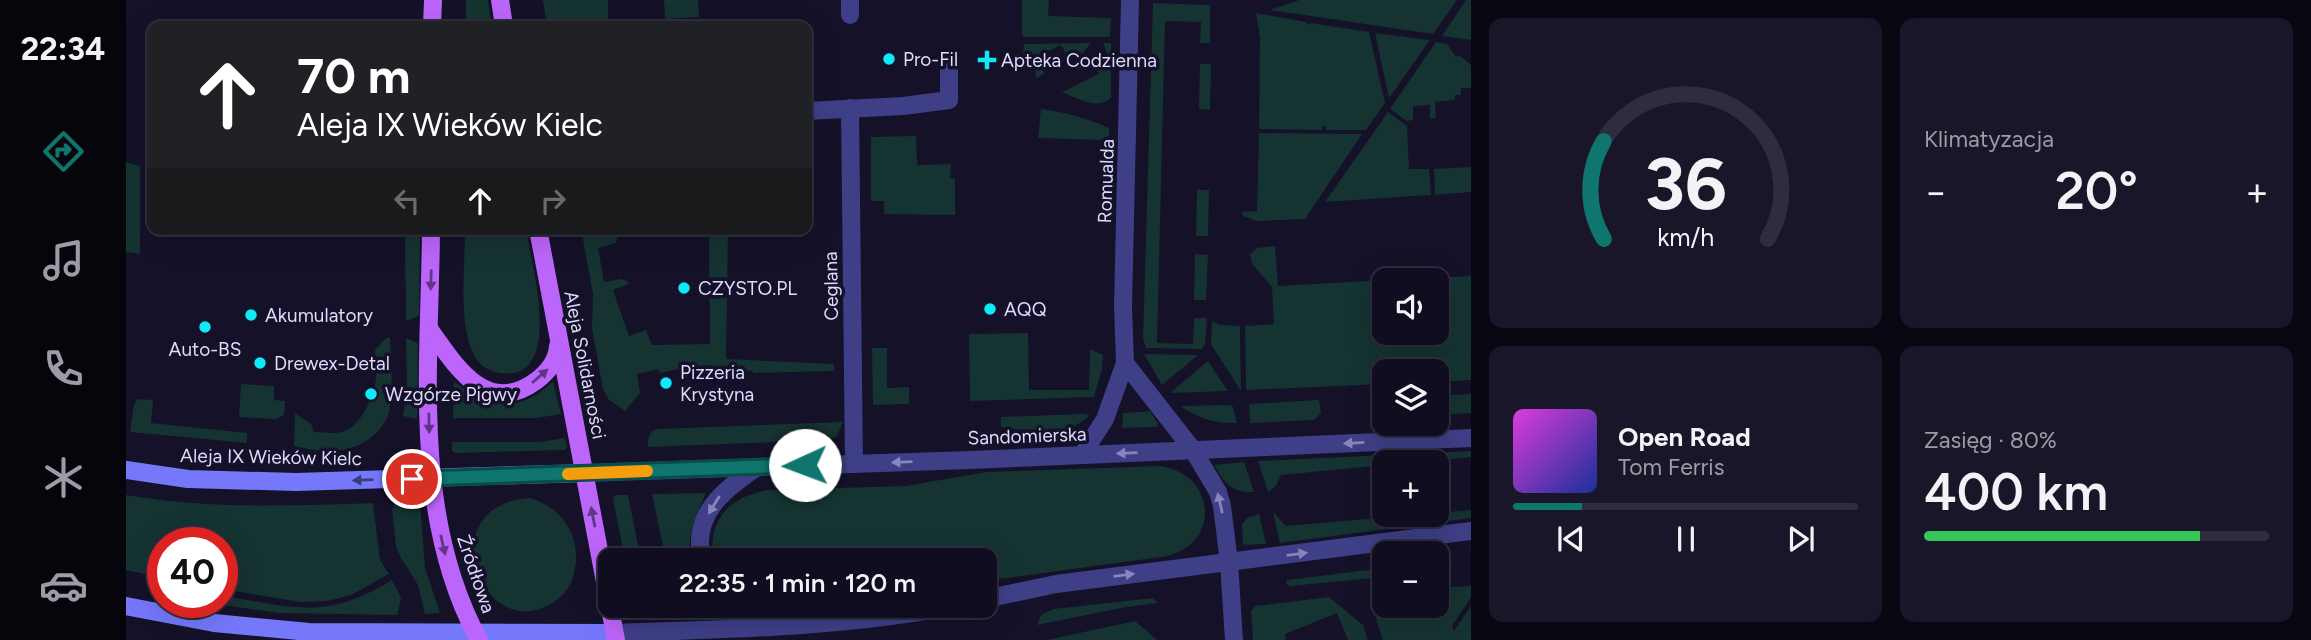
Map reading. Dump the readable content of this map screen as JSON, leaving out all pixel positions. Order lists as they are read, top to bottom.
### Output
{
  "streets": {
    "main road": ["Aleja Solidarności", "Aleja IX Wieków Kielc", "Źródłowa"],
    "street": ["Romualda", "Ceglana", "Sandomierska"]
  },
  "crossings": [
    ["Romualda", "Sandomierska"],
    ["Ceglana", "Sandomierska"],
    ["Aleja Solidarności", "Sandomierska"],
    ["Aleja Solidarności", "Aleja IX Wieków Kielc"],
    ["Sandomierska", "Aleja IX Wieków Kielc"],
    ["Aleja IX Wieków Kielc", "Źródłowa"]
  ],
  "one_way": ["Aleja Solidarności", "Źródłowa"],
  "places": {
    "other": [
      "Pro-Fil",
      "CZYSTO.PL",
      "AQQ",
      "Akumulatory",
      "Auto-BS",
      "Drewex-Detal",
      "Pizzeria Krystyna",
      "Wzgórze Pigwy"
    ],
    "health": ["Apteka Codzienna"]
  },
  "page": {
    "tabs": "22:34",
    "tile": [
      "Klimatyzacja",
      ["Zasięg · 80%", "400 km"]
    ],
    "turn": ["70 m", "Aleja IX Wieków Kielc"],
    "heat": ["−", "20°", "+"],
    "map_buttons": ["+", "−"],
    "song": ["Open Road", "Tom Ferris"],
    "limit": "40",
    "trip": "22:35 · 1 min · 120 m",
    "gauge": ["36", "km/h"]
  }
}
